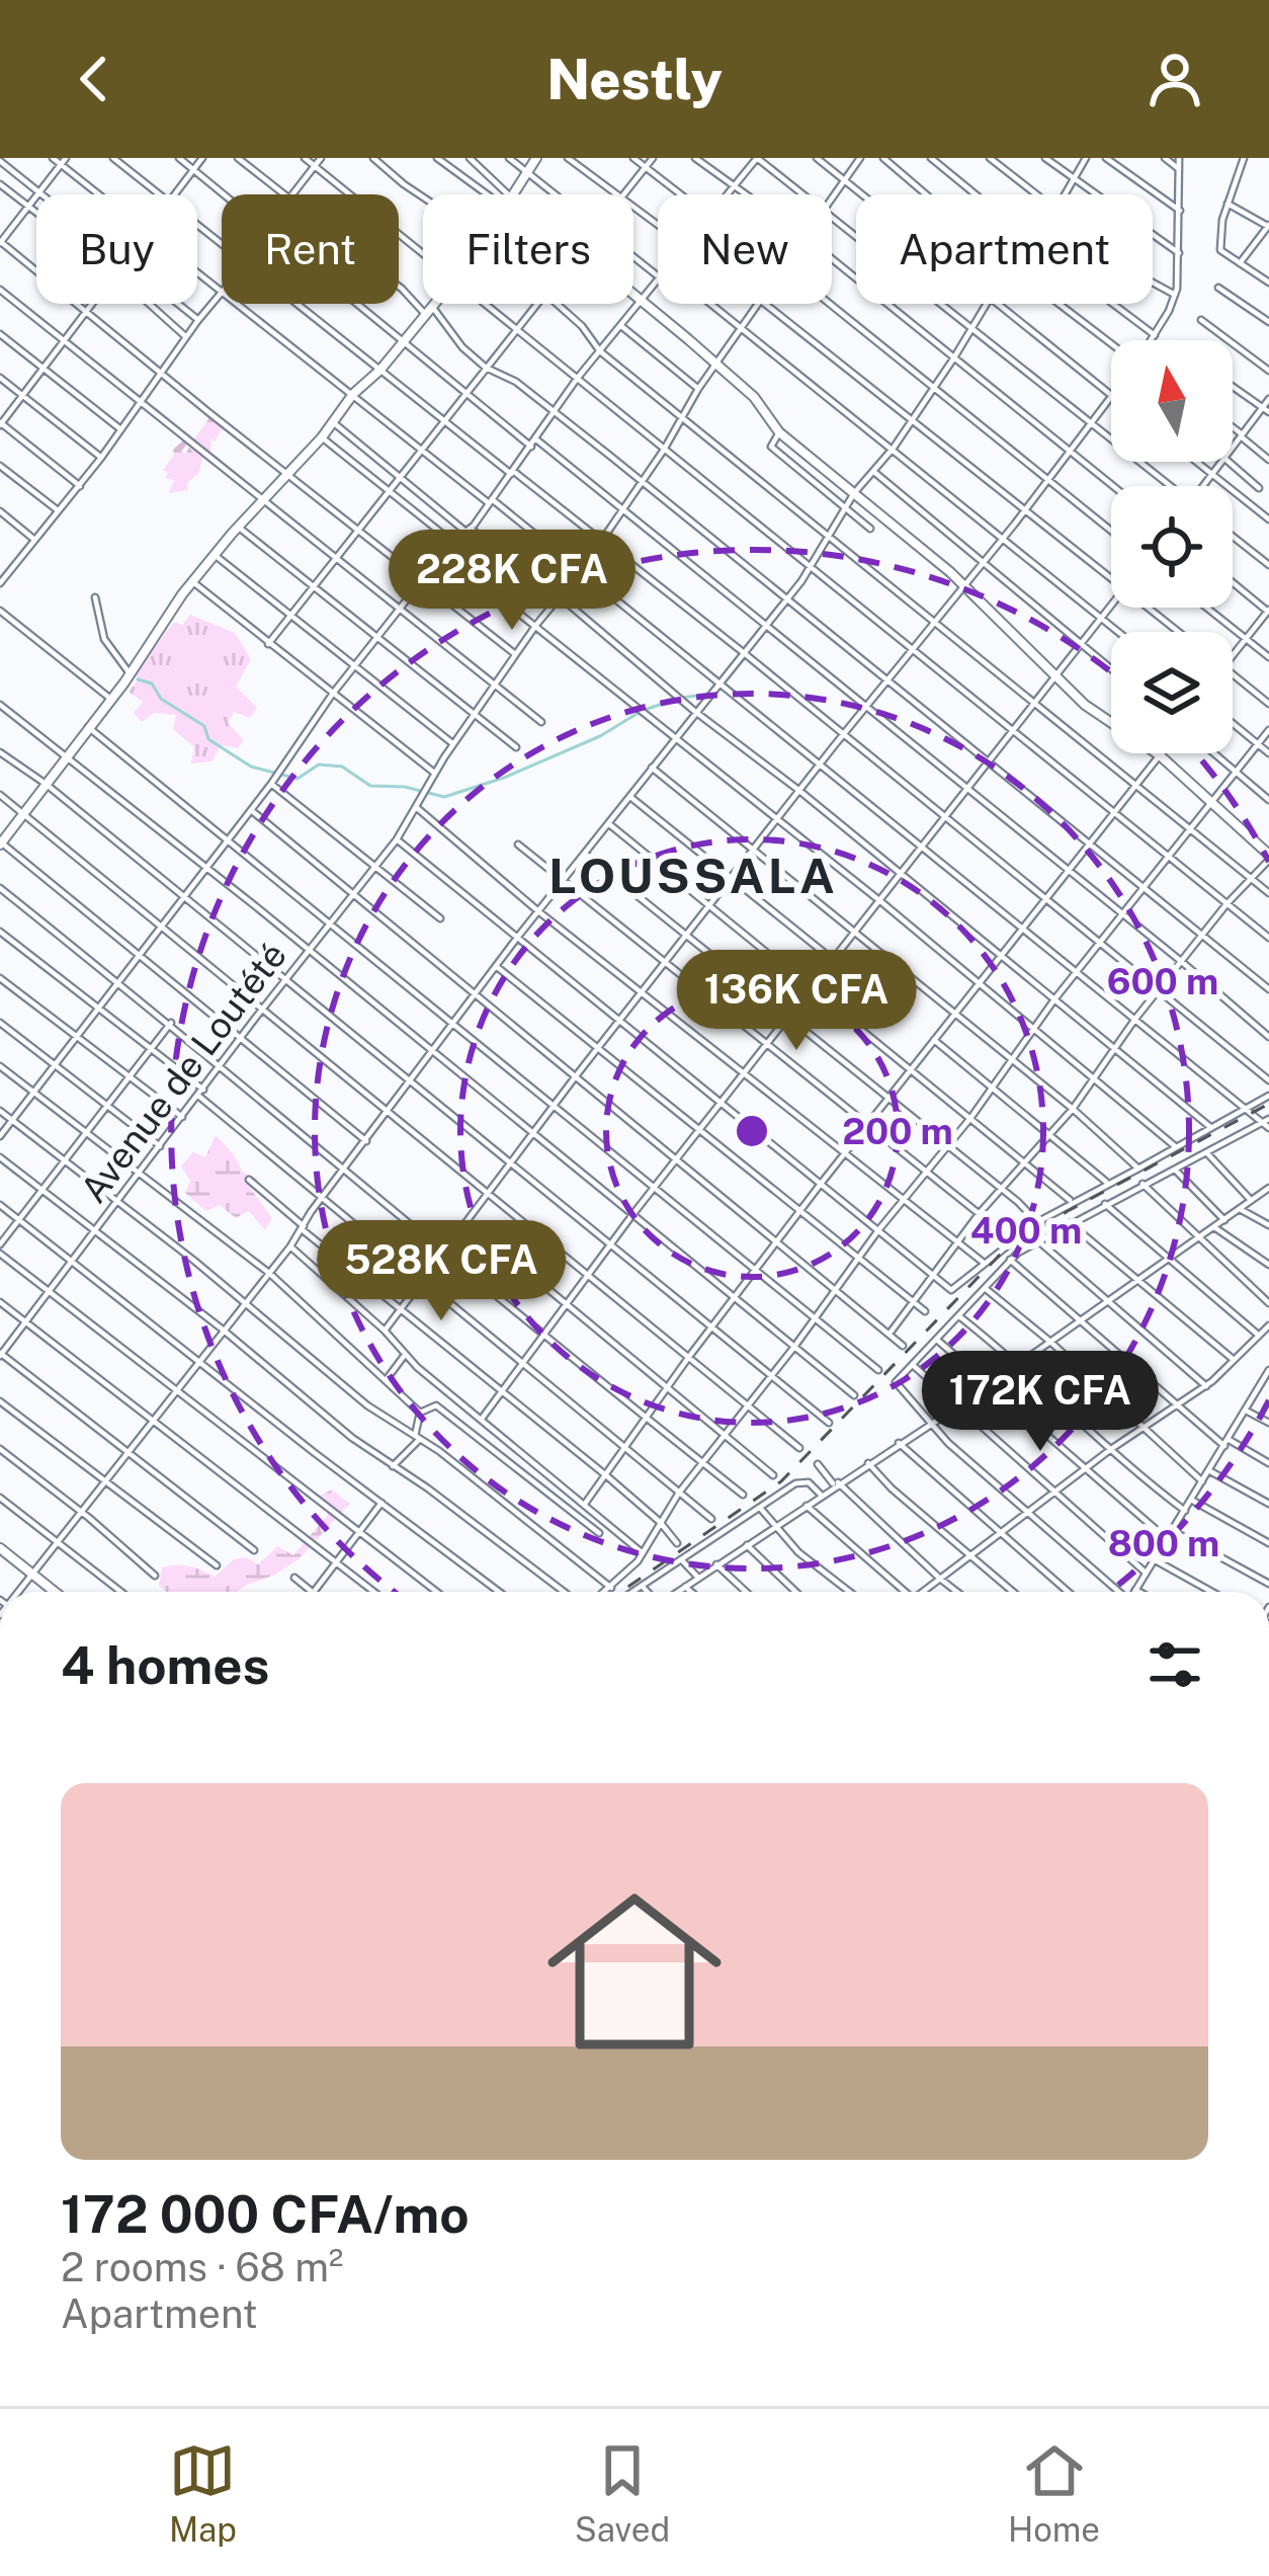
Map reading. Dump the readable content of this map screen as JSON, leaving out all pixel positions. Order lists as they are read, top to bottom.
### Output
{
  "streets": {
    "street": ["Avenue de Loutété"]
  },
  "districts": ["LOUSSALA"],
  "north": "top",
  "page": {
    "header": "Nestly",
    "chip": [
      "Buy",
      "Rent",
      "Filters",
      "New",
      "Apartment"
    ],
    "price": [
      "228K CFA",
      "136K CFA",
      "528K CFA",
      "172K CFA"
    ],
    "heading": "4 homes",
    "list": [
      {
        "name": "172 000 CFA/mo",
        "note": "2 rooms · 68 m² · Apartment"
      }
    ],
    "tabs": ["Map", "Saved", "Home"]
  },
  "rings": [
    "600 m",
    "200 m",
    "400 m",
    "800 m"
  ]
}
